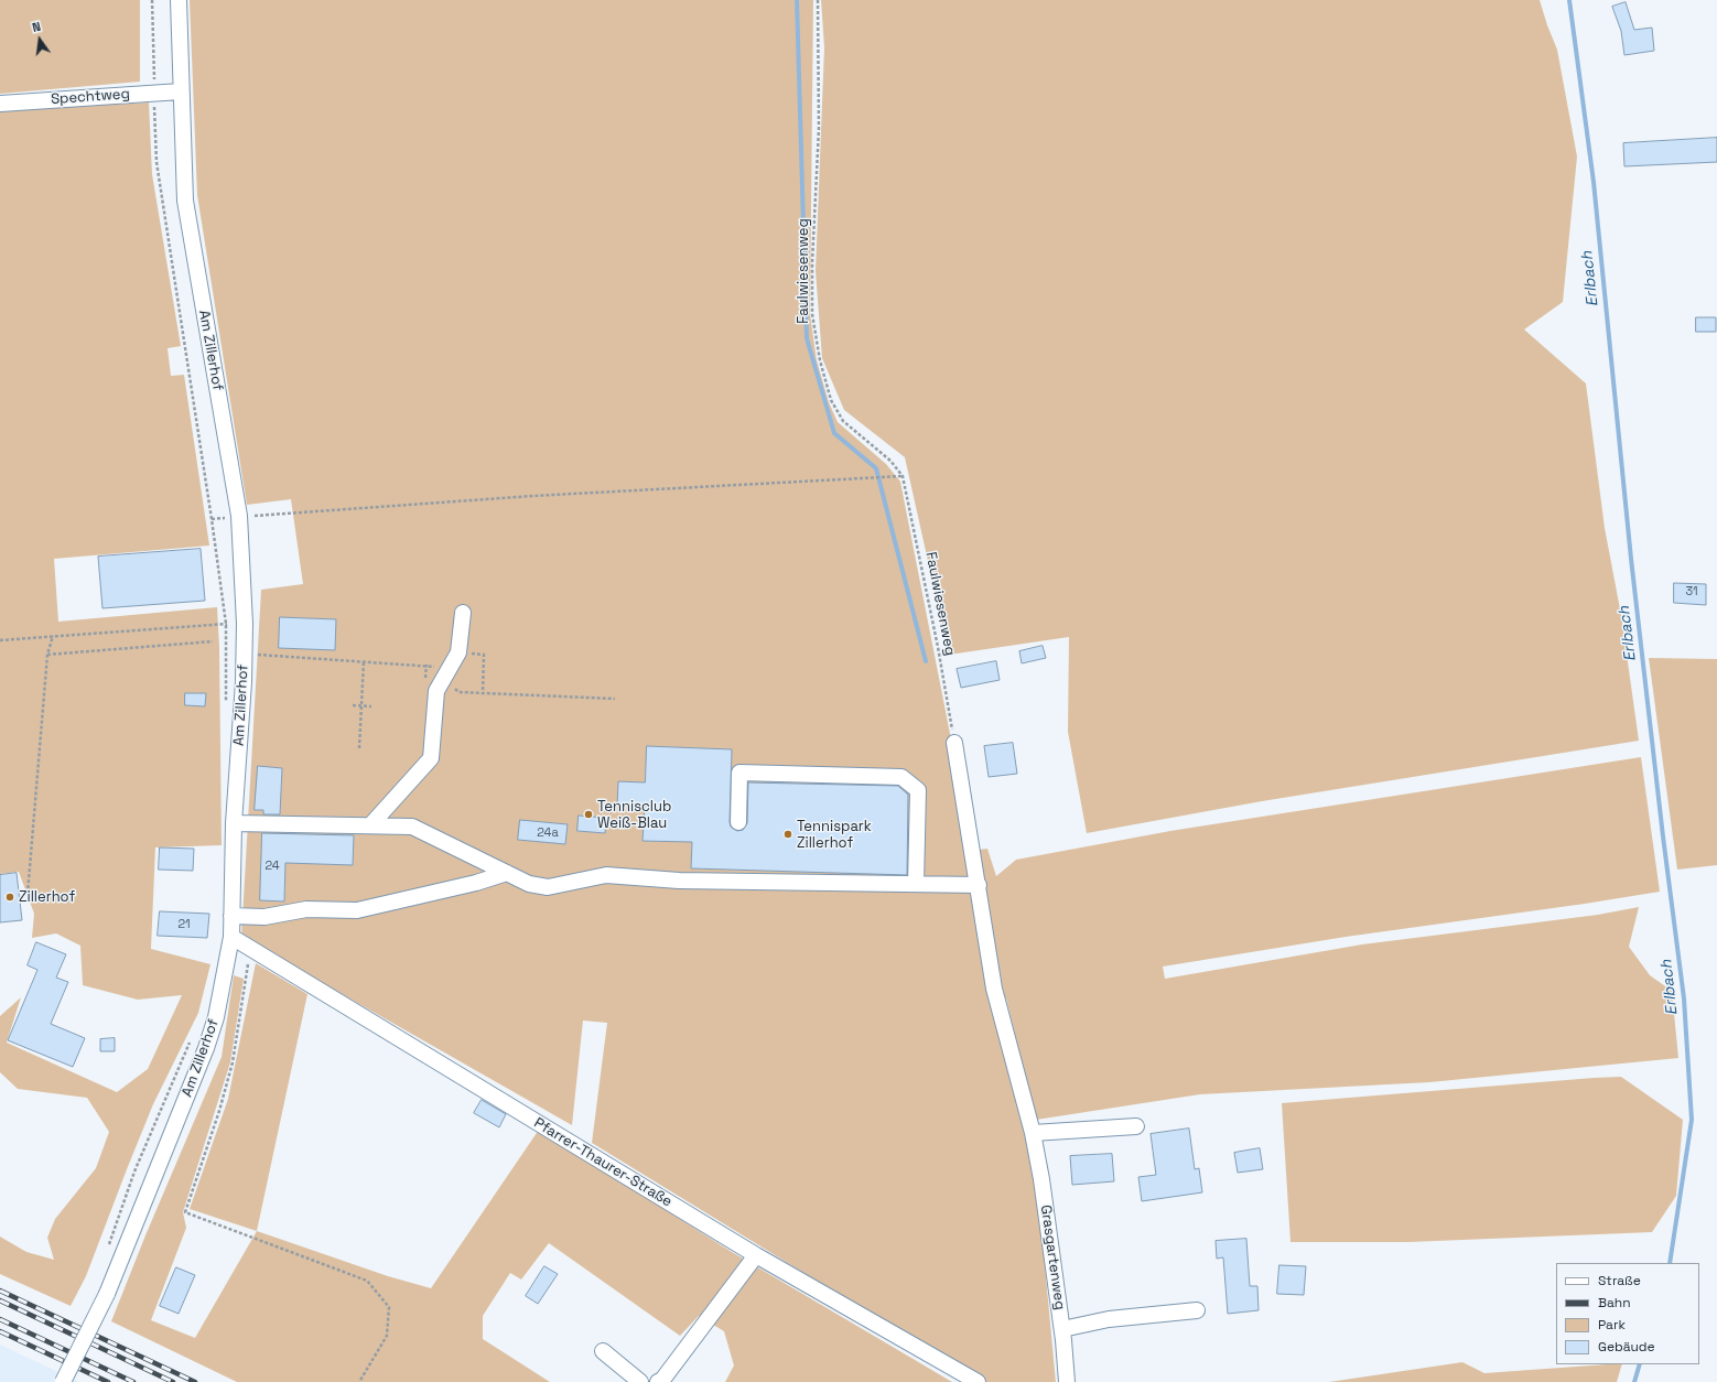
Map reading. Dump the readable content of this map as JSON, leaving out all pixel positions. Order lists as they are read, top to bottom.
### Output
{
  "streets": {
    "street": [
      "Spechtweg",
      "Am Zillerhof",
      "Pfarrer-Thaurer-Straße",
      "Grasgartenweg"
    ],
    "path": ["Faulwiesenweg"]
  },
  "crossings": [
    ["Spechtweg", "Am Zillerhof"],
    ["Faulwiesenweg", "Grasgartenweg"],
    ["Am Zillerhof", "Pfarrer-Thaurer-Straße"]
  ],
  "water": ["Erlbach"],
  "places": ["Tennisclub Weiß-Blau", "Tennispark Zillerhof", "Zillerhof"],
  "house_numbers": [
    "31",
    "24a",
    "24",
    "21"
  ],
  "legend": [
    "Straße",
    "Bahn",
    "Park",
    "Gebäude"
  ],
  "north": "top"
}
